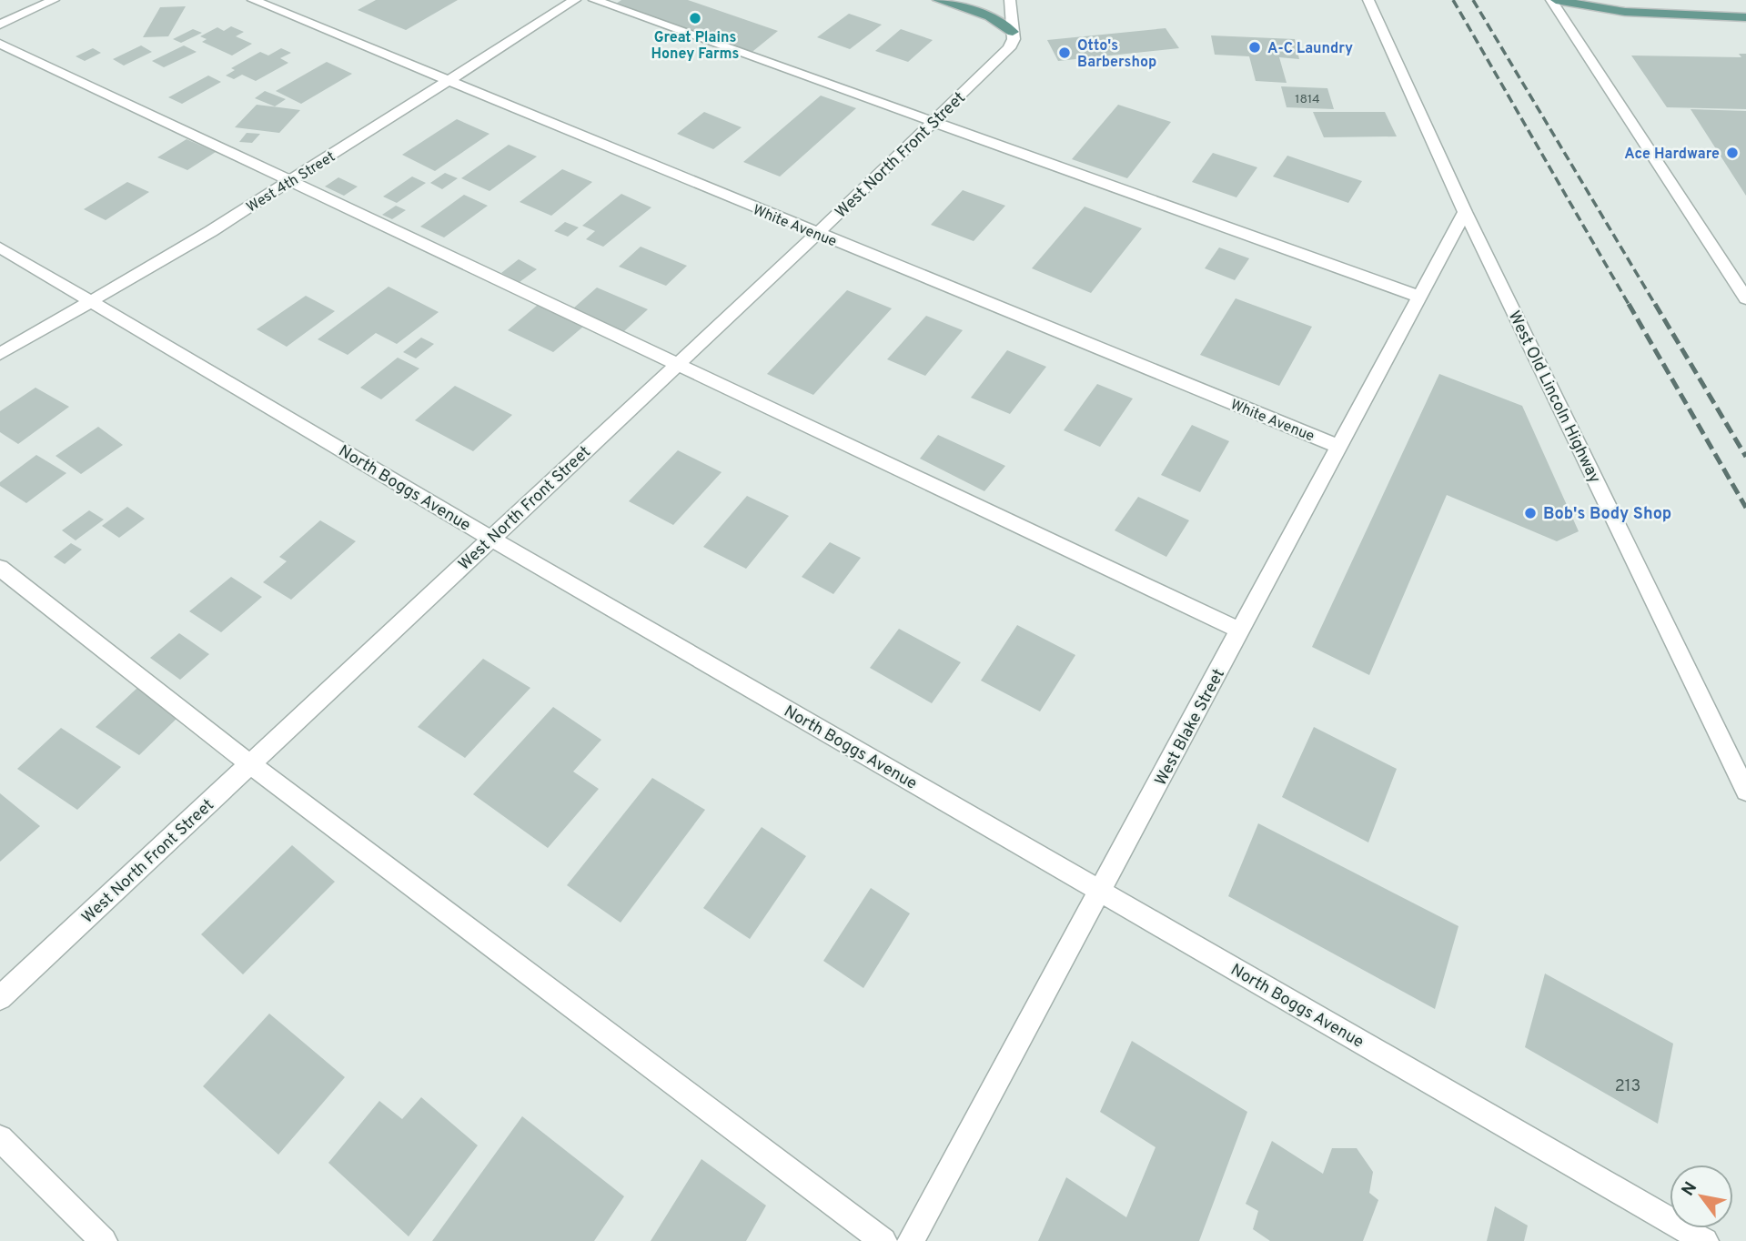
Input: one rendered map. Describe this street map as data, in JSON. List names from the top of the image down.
{
  "streets": {
    "street": [
      "West North Front Street",
      "West 4th Street",
      "White Avenue",
      "West Old Lincoln Highway",
      "North Boggs Avenue",
      "West Blake Street"
    ]
  },
  "crossings": [
    ["West North Front Street", "White Avenue"],
    ["West North Front Street", "North Boggs Avenue"],
    ["West 4th Street", "White Avenue"],
    ["West 4th Street", "North Boggs Avenue"],
    ["White Avenue", "West Blake Street"],
    ["West Old Lincoln Highway", "West Blake Street"],
    ["North Boggs Avenue", "West Blake Street"]
  ],
  "places": [
    "Great Plains Honey Farms",
    "A-C Laundry",
    "Otto's Barbershop",
    "Ace Hardware",
    "Bob's Body Shop"
  ],
  "house_numbers": ["1814", "213"],
  "north": "top left"
}
